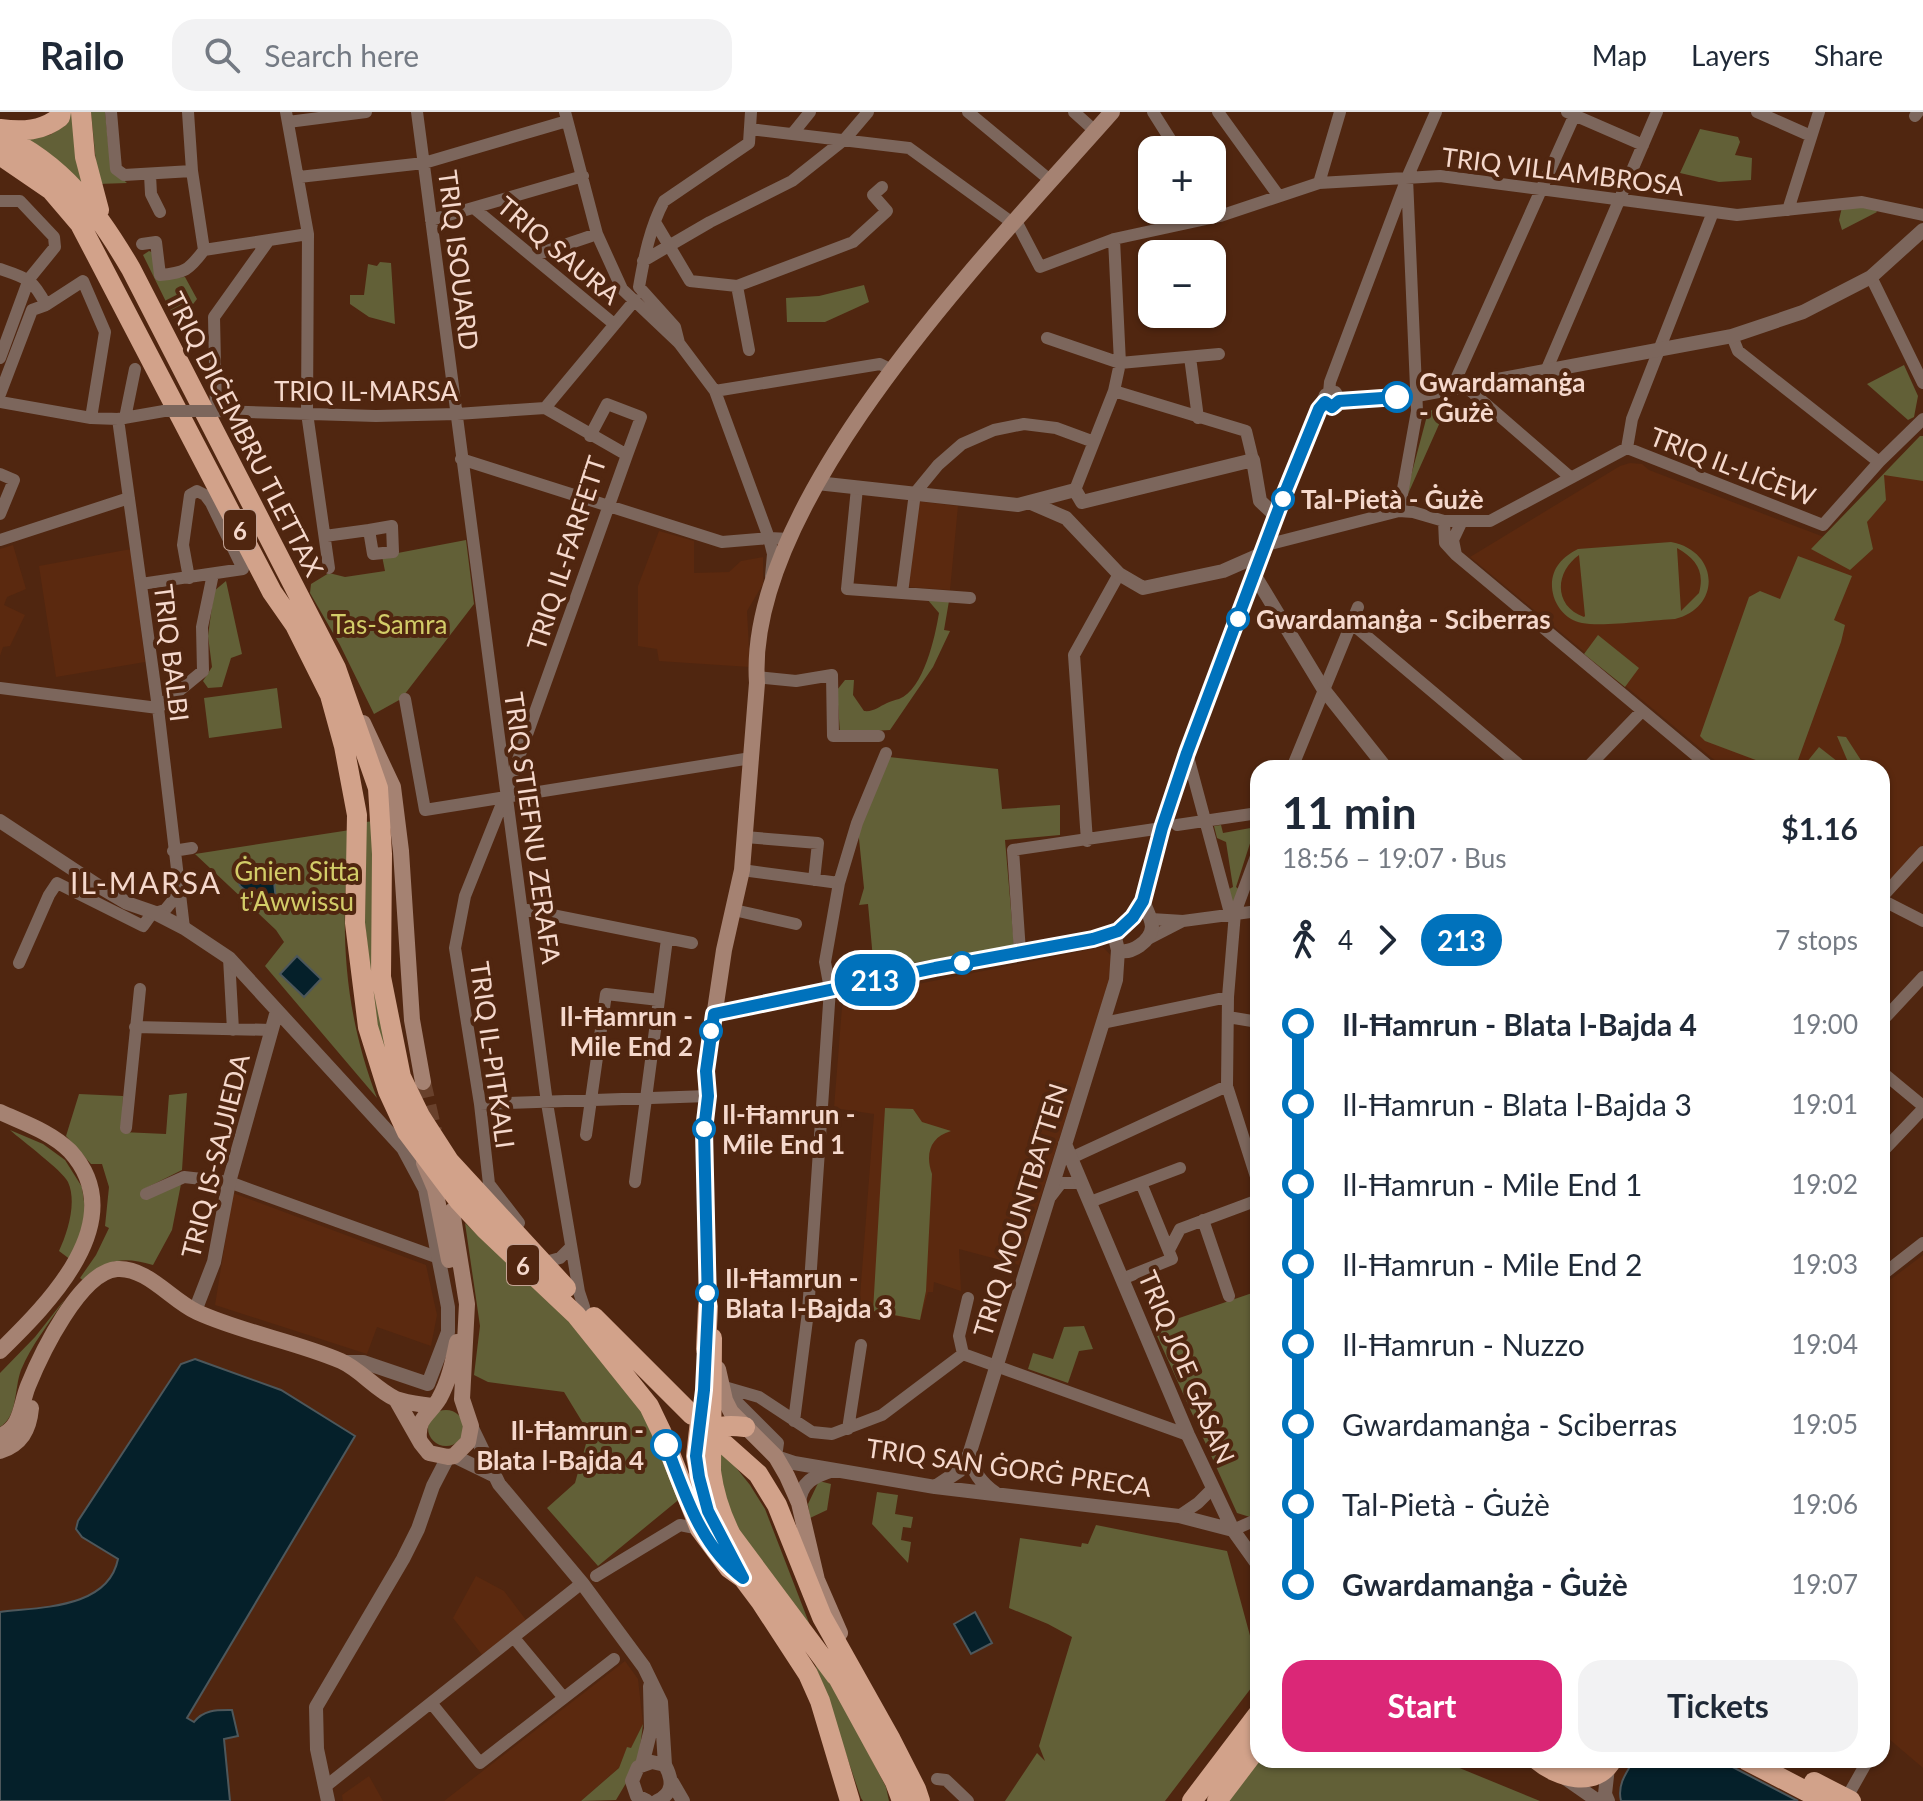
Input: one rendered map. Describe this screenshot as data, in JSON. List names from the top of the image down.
{
  "streets": {
    "highway": ["TRIQ DIĊEMBRU TLETTAX", "6"],
    "street": [
      "TRIQ VILLAMBROSA",
      "TRIQ SAURA",
      "TRIQ ISOUARD",
      "TRIQ IL-MARSA",
      "TRIQ IL-LIĊEW",
      "TRIQ IL-FARFETT",
      "TRIQ BALBI",
      "TRIQ STIEFNU ZERAFA",
      "TRIQ IL-PITKALI",
      "TRIQ IS-SAJJIEDA",
      "TRIQ MOUNTBATTEN",
      "TRIQ JOE GASAN",
      "TRIQ SAN ĠORĠ PRECA"
    ]
  },
  "crossings": [
    ["TRIQ ISOUARD", "TRIQ IL-MARSA"],
    ["TRIQ ISOUARD", "TRIQ STIEFNU ZERAFA"],
    ["TRIQ IL-MARSA", "TRIQ IL-FARFETT"],
    ["TRIQ IL-MARSA", "TRIQ BALBI"],
    ["TRIQ IL-MARSA", "TRIQ STIEFNU ZERAFA"],
    ["TRIQ DIĊEMBRU TLETTAX", "6"],
    ["TRIQ DIĊEMBRU TLETTAX", "TRIQ IL-PITKALI"],
    ["6", "TRIQ STIEFNU ZERAFA"],
    ["6", "TRIQ IL-PITKALI"],
    ["6", "TRIQ SAN ĠORĠ PRECA"],
    ["TRIQ IL-FARFETT", "TRIQ STIEFNU ZERAFA"],
    ["TRIQ IL-FARFETT", "TRIQ IL-PITKALI"],
    ["TRIQ STIEFNU ZERAFA", "TRIQ IL-PITKALI"],
    ["TRIQ MOUNTBATTEN", "TRIQ JOE GASAN"],
    ["TRIQ MOUNTBATTEN", "TRIQ SAN ĠORĠ PRECA"],
    ["TRIQ JOE GASAN", "TRIQ SAN ĠORĠ PRECA"]
  ],
  "districts": ["IL-MARSA"],
  "parks": ["Tas-Samra", "Ġnien Sitta t'Awwissu"],
  "places": [
    "Gwardamanġa - Ġużè",
    "Tal-Pietà - Ġużè",
    "Gwardamanġa - Sciberras",
    "Il-Ħamrun - Mile End 2",
    "Il-Ħamrun - Mile End 1",
    "Il-Ħamrun - Blata l-Bajda 3",
    "Il-Ħamrun - Blata l-Bajda 4"
  ],
  "lines": ["bus line 213"],
  "page": {
    "header": "Railo",
    "search": "Search here",
    "nav": ["Map", "Layers", "Share"],
    "on_map": "213",
    "map_buttons": ["+", "−"],
    "heading": ["11 min", "18:56 – 19:07 · Bus", "$1.16"],
    "legs": ["4", "213", "7 stops"],
    "list": [
      {
        "name": "Il-Ħamrun - Blata l-Bajda 4",
        "value": "19:00"
      },
      {
        "name": "Il-Ħamrun - Blata l-Bajda 3",
        "value": "19:01"
      },
      {
        "name": "Il-Ħamrun - Mile End 1",
        "value": "19:02"
      },
      {
        "name": "Il-Ħamrun - Mile End 2",
        "value": "19:03"
      },
      {
        "name": "Il-Ħamrun - Nuzzo",
        "value": "19:04"
      },
      {
        "name": "Gwardamanġa - Sciberras",
        "value": "19:05"
      },
      {
        "name": "Tal-Pietà - Ġużè",
        "value": "19:06"
      },
      {
        "name": "Gwardamanġa - Ġużè",
        "value": "19:07"
      }
    ],
    "buttons": ["Start", "Tickets"]
  }
}
